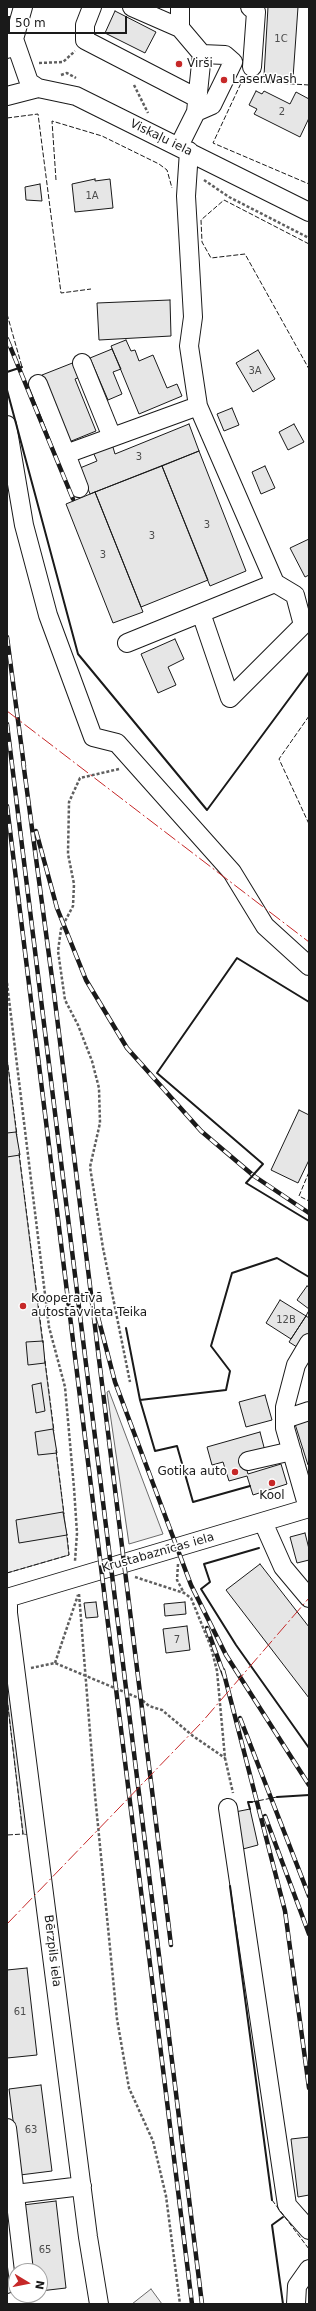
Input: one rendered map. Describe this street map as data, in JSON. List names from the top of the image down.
{
  "streets": {
    "street": ["Viskaļu iela", "Krustabaznīcas iela", "Bērzpils iela"]
  },
  "crossings": [
    ["Krustabaznīcas iela", "Bērzpils iela"]
  ],
  "places": [
    "Virši",
    "LaserWash",
    "Kooperatīvā autostāvvieta Teika",
    "Gotika auto",
    "Kool"
  ],
  "house_numbers": [
    "1C",
    "2",
    "1A",
    "3A",
    "3",
    "3",
    "3",
    "3",
    "12B",
    "7",
    "61",
    "63",
    "65"
  ],
  "scale_bar": "50 m",
  "north": "right"
}
